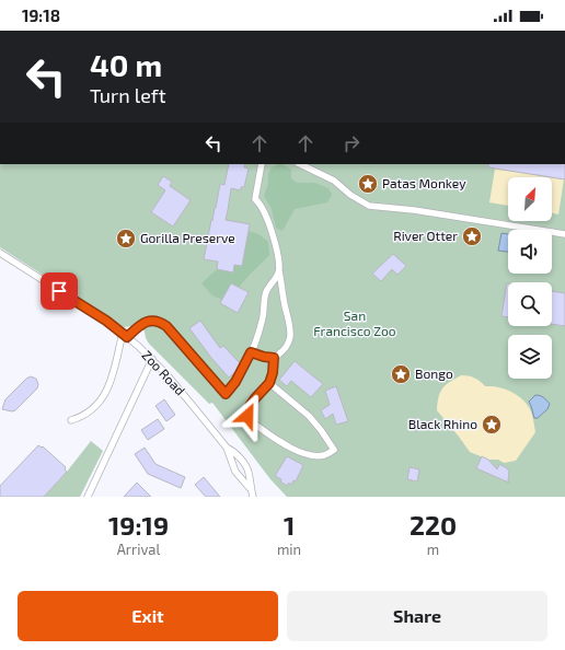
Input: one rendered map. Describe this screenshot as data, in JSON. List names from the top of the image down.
{
  "streets": {
    "lane": ["Zoo Road"]
  },
  "parks": ["San Francisco Zoo"],
  "places": {
    "place": [
      "Patas Monkey",
      "River Otter",
      "Gorilla Preserve",
      "Bongo",
      "Black Rhino"
    ]
  },
  "north": "top right",
  "page": {
    "status": "19:18",
    "turn": ["40 m", "Turn left"],
    "eta": [
      "19:19",
      "Arrival",
      "1",
      "min",
      "220",
      "m"
    ],
    "buttons": ["Exit", "Share"]
  }
}
